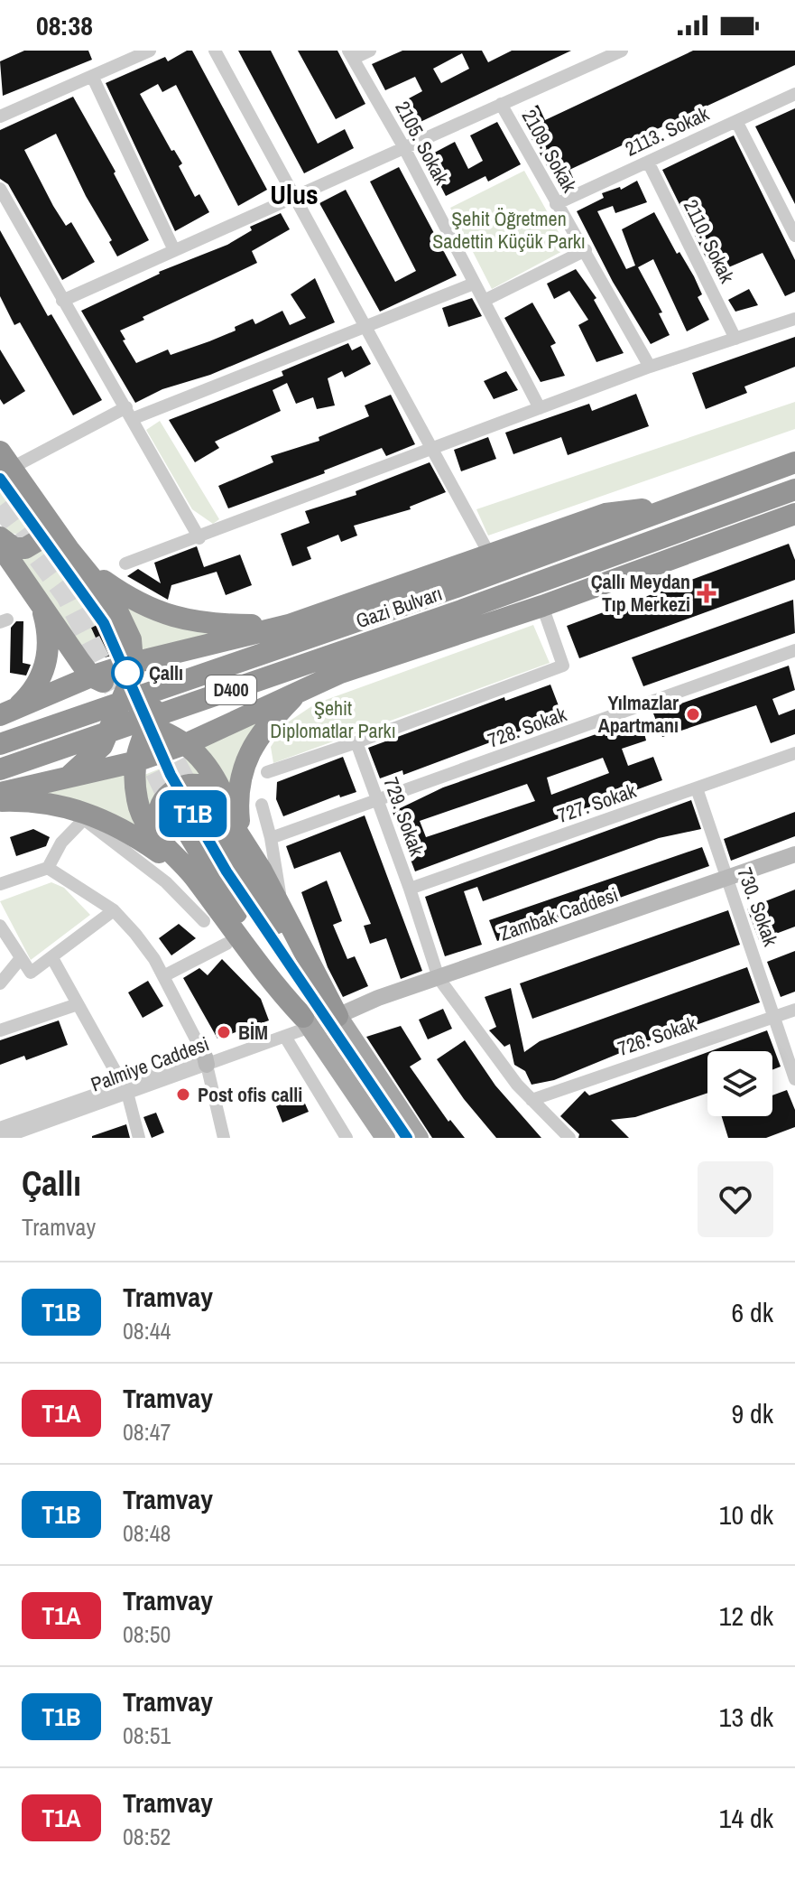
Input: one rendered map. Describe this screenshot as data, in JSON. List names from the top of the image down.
{
  "streets": {
    "highway": ["Gazi Bulvarı", "D400"],
    "street": [
      "2113. Sokak",
      "2105. Sokak",
      "2109. Sokak",
      "2110. Sokak",
      "728. Sokak",
      "727. Sokak",
      "729. Sokak",
      "730. Sokak",
      "Zambak Caddesi",
      "726. Sokak",
      "Palmiye Caddesi"
    ]
  },
  "crossings": [
    ["2113. Sokak", "2109. Sokak"],
    ["2113. Sokak", "2110. Sokak"],
    ["728. Sokak", "729. Sokak"],
    ["727. Sokak", "729. Sokak"],
    ["727. Sokak", "730. Sokak"],
    ["729. Sokak", "Zambak Caddesi"],
    ["729. Sokak", "726. Sokak"],
    ["730. Sokak", "Zambak Caddesi"],
    ["730. Sokak", "726. Sokak"]
  ],
  "districts": ["Ulus"],
  "parks": ["Şehit Öğretmen Sadettin Küçük Parkı", "Şehit Diplomatlar Parkı"],
  "places": {
    "health": ["Çallı Meydan Tıp Merkezi"],
    "other": [
      "Çallı",
      "Yılmazlar Apartmanı",
      "BİM",
      "Post ofis calli"
    ]
  },
  "lines": ["tram line T1B"],
  "page": {
    "status": "08:38",
    "on_map": "T1B",
    "heading": ["Çallı", "Tramvay"],
    "list": [
      {
        "mark": "T1B",
        "name": "Tramvay",
        "note": "08:44",
        "value": "6 dk"
      },
      {
        "mark": "T1A",
        "name": "Tramvay",
        "note": "08:47",
        "value": "9 dk"
      },
      {
        "mark": "T1B",
        "name": "Tramvay",
        "note": "08:48",
        "value": "10 dk"
      },
      {
        "mark": "T1A",
        "name": "Tramvay",
        "note": "08:50",
        "value": "12 dk"
      },
      {
        "mark": "T1B",
        "name": "Tramvay",
        "note": "08:51",
        "value": "13 dk"
      },
      {
        "mark": "T1A",
        "name": "Tramvay",
        "note": "08:52",
        "value": "14 dk"
      }
    ]
  }
}
